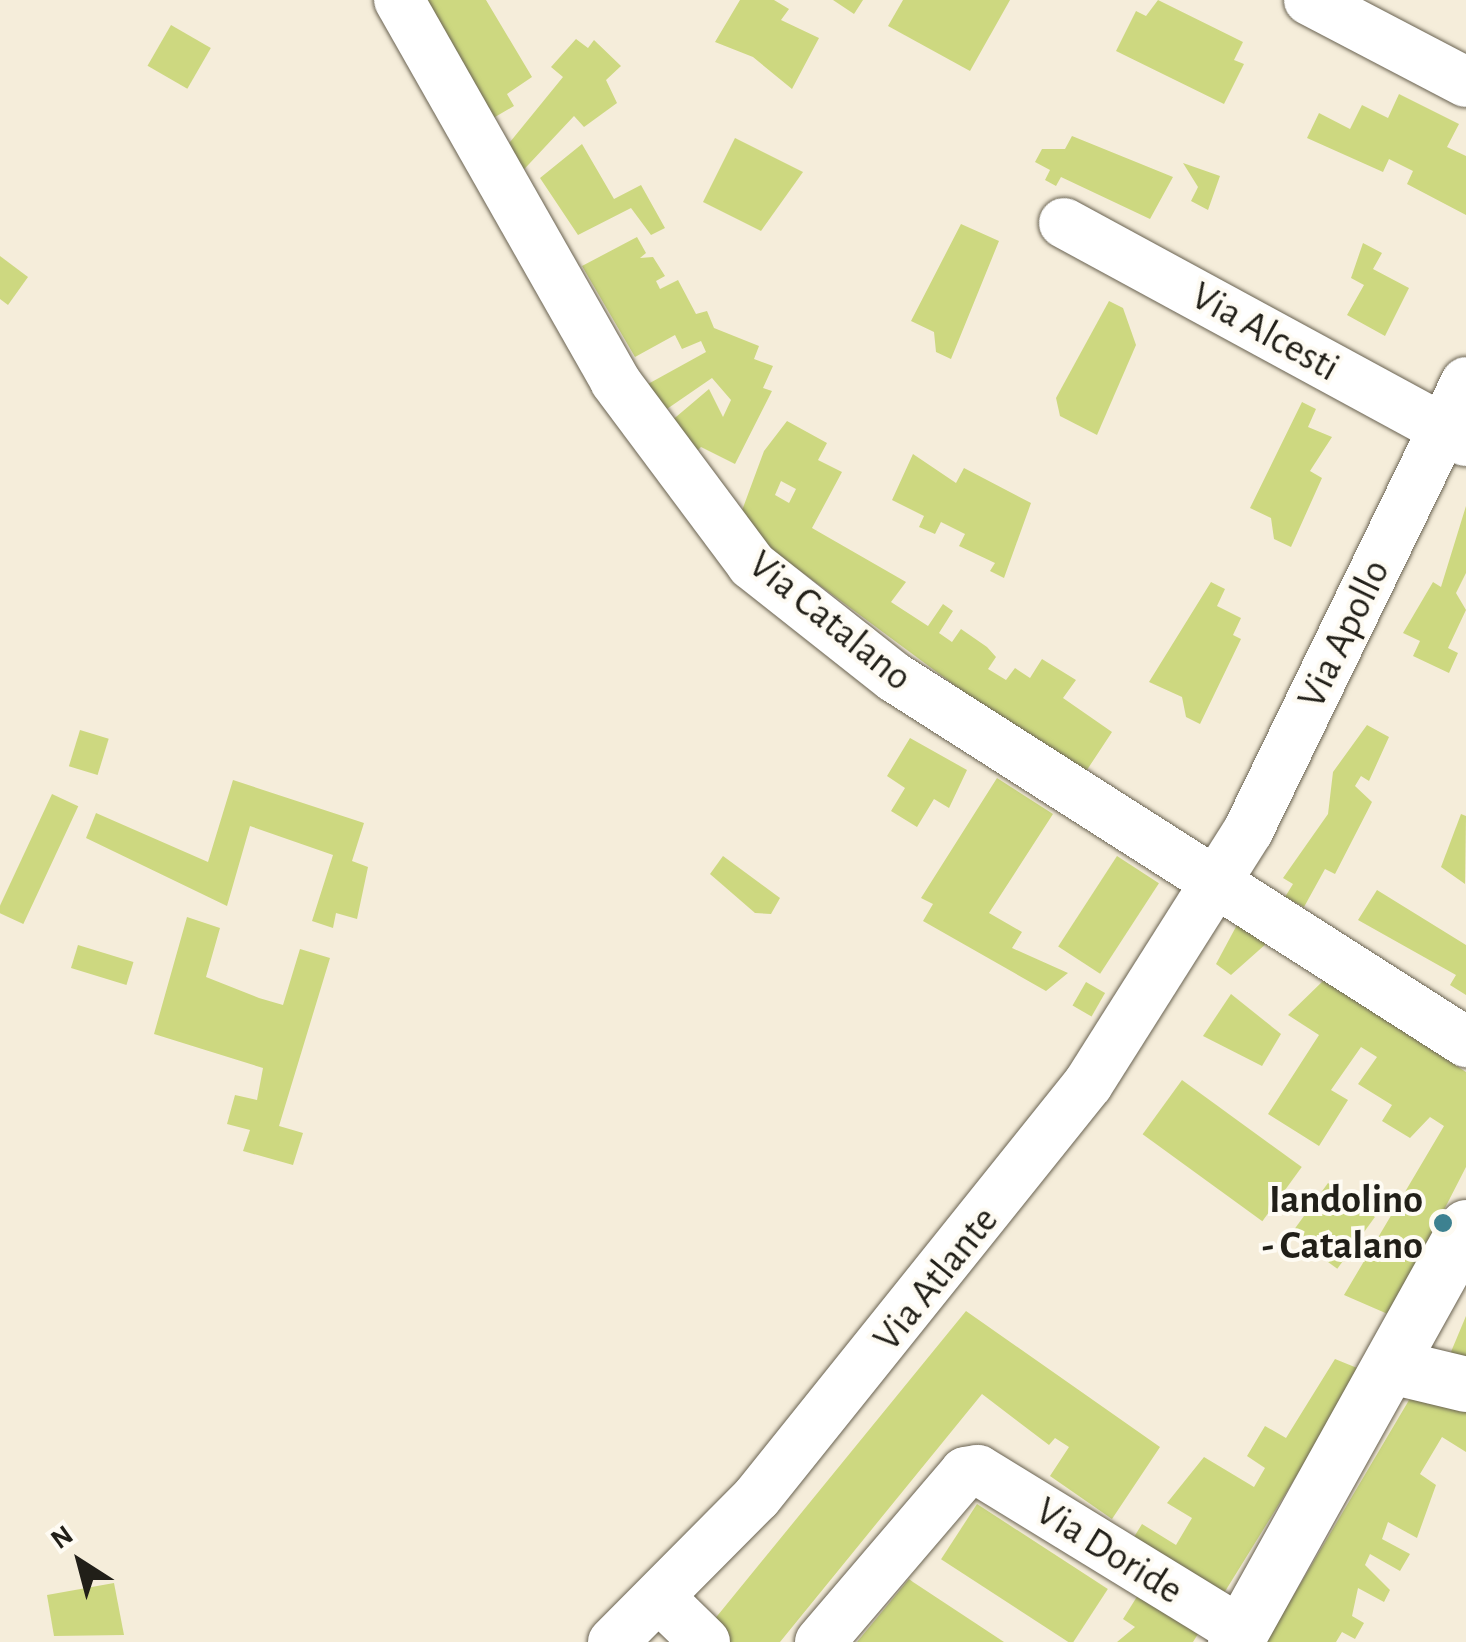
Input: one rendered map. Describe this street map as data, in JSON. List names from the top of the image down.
{
  "streets": {
    "street": [
      "Via Alcesti",
      "Via Catalano",
      "Via Apollo",
      "Via Atlante",
      "Via Doride"
    ]
  },
  "crossings": [
    ["Via Alcesti", "Via Apollo"],
    ["Via Catalano", "Via Apollo"],
    ["Via Catalano", "Via Atlante"],
    ["Via Apollo", "Via Atlante"]
  ],
  "places": ["Iandolino - Catalano"],
  "north": "top left"
}
